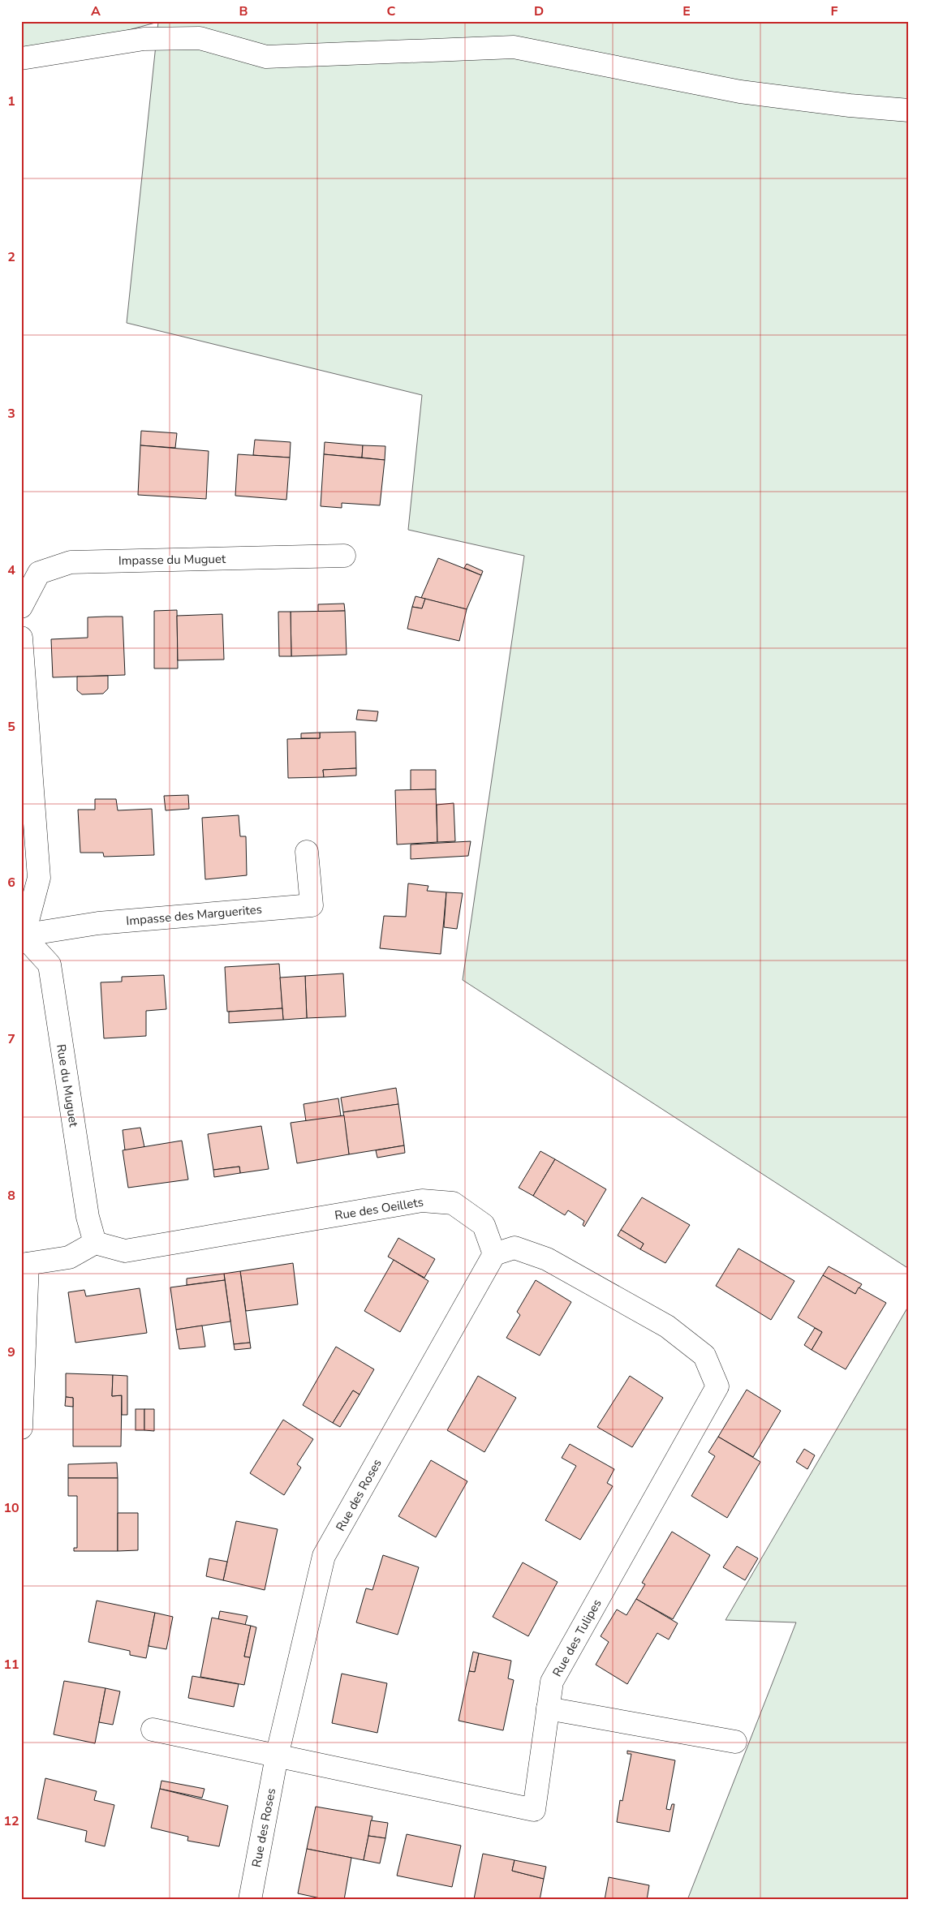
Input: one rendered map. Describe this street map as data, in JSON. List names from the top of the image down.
{
  "streets": {
    "street": [
      "Impasse du Muguet",
      "Impasse des Marguerites",
      "Rue du Muguet",
      "Rue des Oeillets",
      "Rue des Roses",
      "Rue des Tulipes"
    ]
  },
  "crossings": [
    ["Impasse des Marguerites", "Rue du Muguet"],
    ["Rue du Muguet", "Rue des Oeillets"],
    ["Rue des Oeillets", "Rue des Roses"],
    ["Rue des Oeillets", "Rue des Tulipes"],
    ["Rue des Roses", "Rue des Tulipes"]
  ],
  "grid": {
    "columns": [
      "A",
      "B",
      "C",
      "D",
      "E",
      "F"
    ],
    "rows": [
      "1",
      "2",
      "3",
      "4",
      "5",
      "6",
      "7",
      "8",
      "9",
      "10",
      "11",
      "12"
    ]
  }
}
